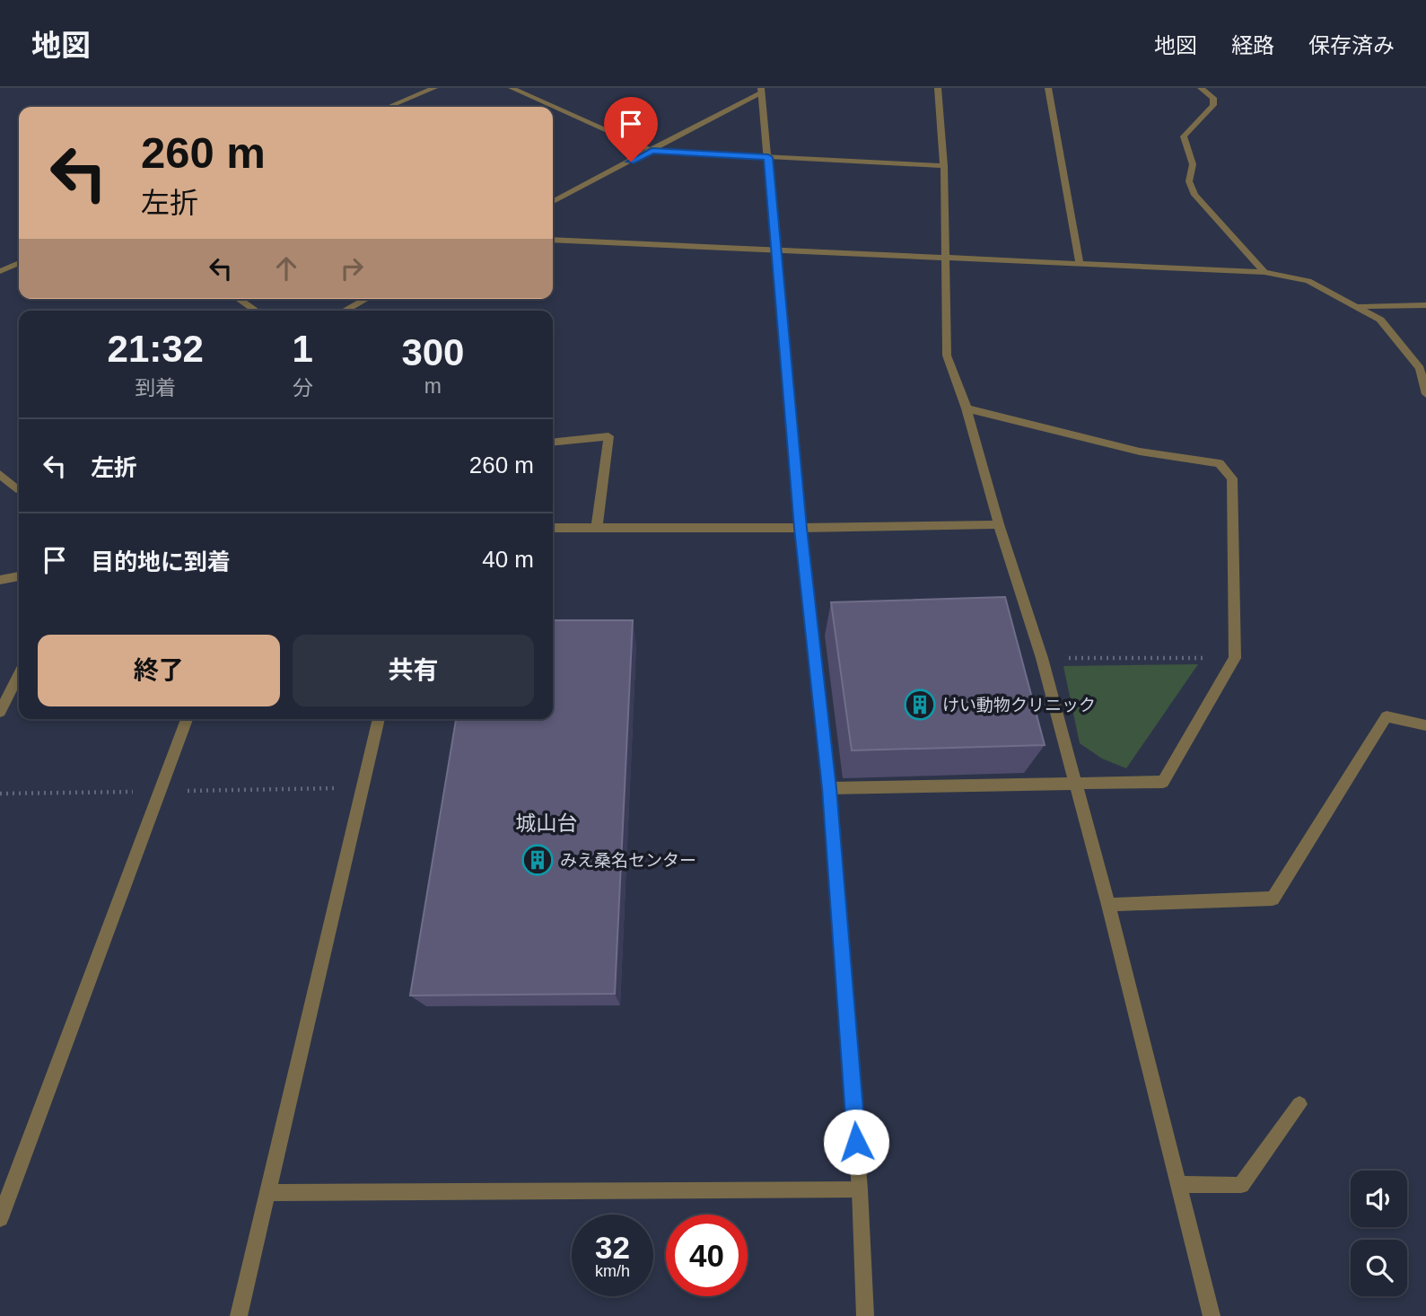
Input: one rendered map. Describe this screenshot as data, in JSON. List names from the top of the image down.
{
  "districts": ["城山台"],
  "places": {
    "building": ["けい動物クリニック", "みえ桑名センター"]
  },
  "page": {
    "header": "地図",
    "nav": ["地図", "経路", "保存済み"],
    "turn": ["260 m", "左折"],
    "eta": [
      "21:32",
      "到着",
      "1",
      "分",
      "300",
      "m"
    ],
    "list": [
      {
        "name": "左折",
        "value": "260 m"
      },
      {
        "name": "目的地に到着",
        "value": "40 m"
      }
    ],
    "buttons": ["終了", "共有"],
    "speed": "32 km/h",
    "limit": "40"
  }
}
